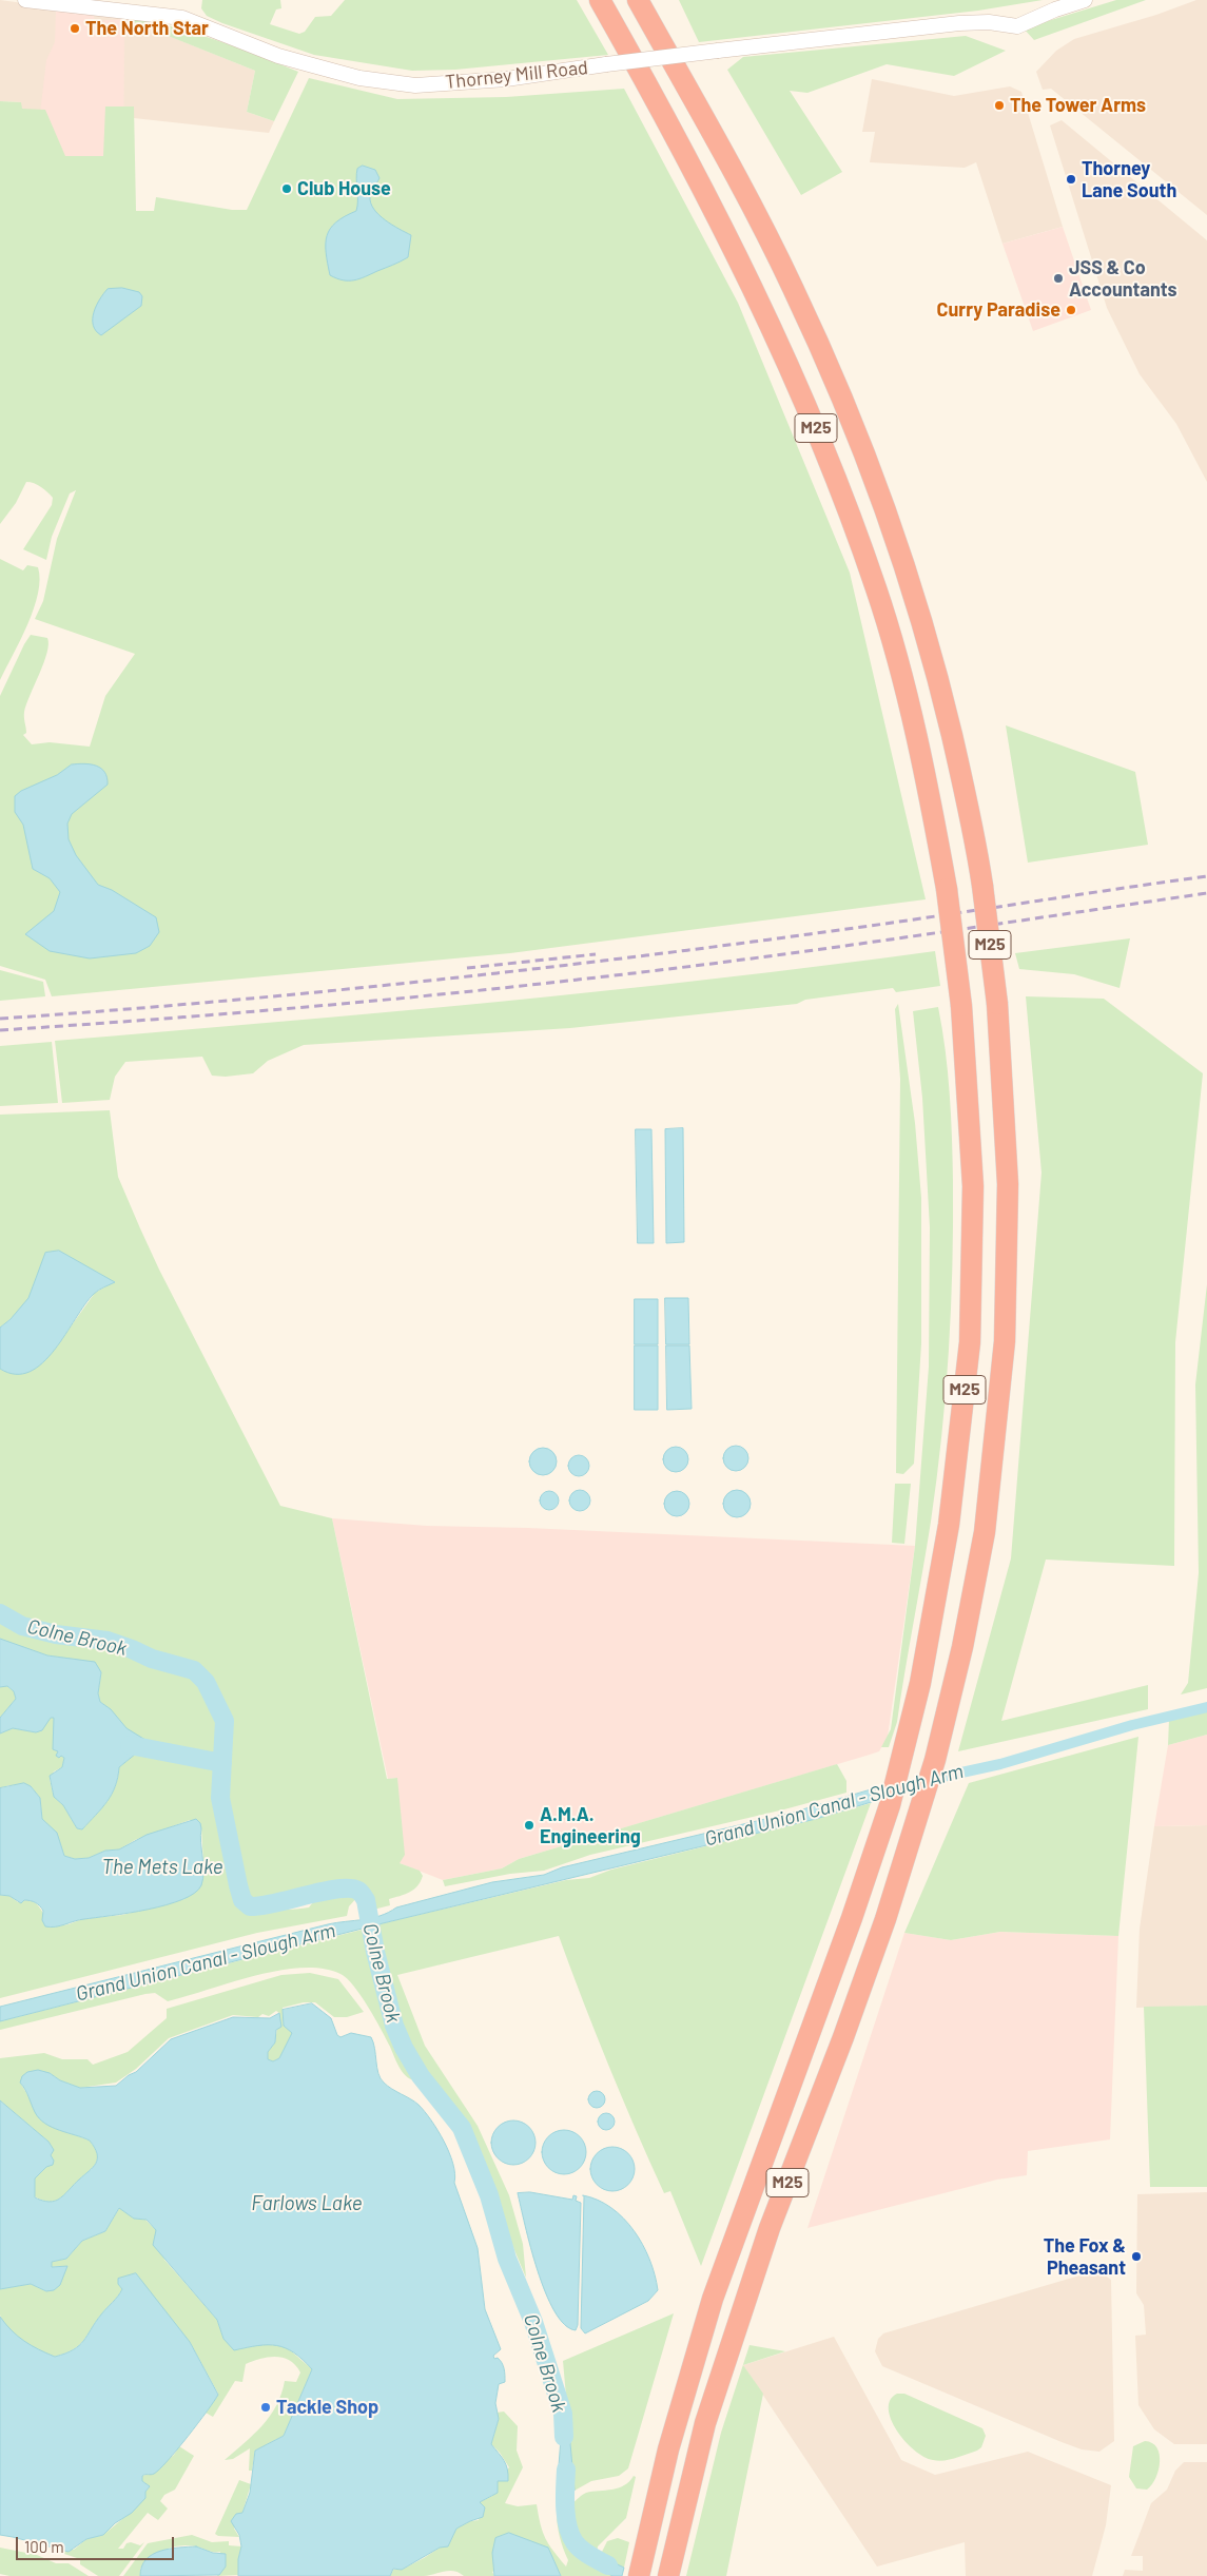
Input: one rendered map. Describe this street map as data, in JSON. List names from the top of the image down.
{
  "streets": {
    "highway": ["M25"],
    "street": ["Thorney Mill Road"]
  },
  "water": [
    "Colne Brook",
    "Grand Union Canal - Slough Arm",
    "The Mets Lake",
    "Farlows Lake"
  ],
  "places": [
    "The North Star",
    "The Tower Arms",
    "Thorney Lane South",
    "Club House",
    "JSS & Co Accountants",
    "Curry Paradise",
    "A.M.A. Engineering",
    "The Fox & Pheasant",
    "Tackle Shop"
  ],
  "scale_bar": "100 m"
}
